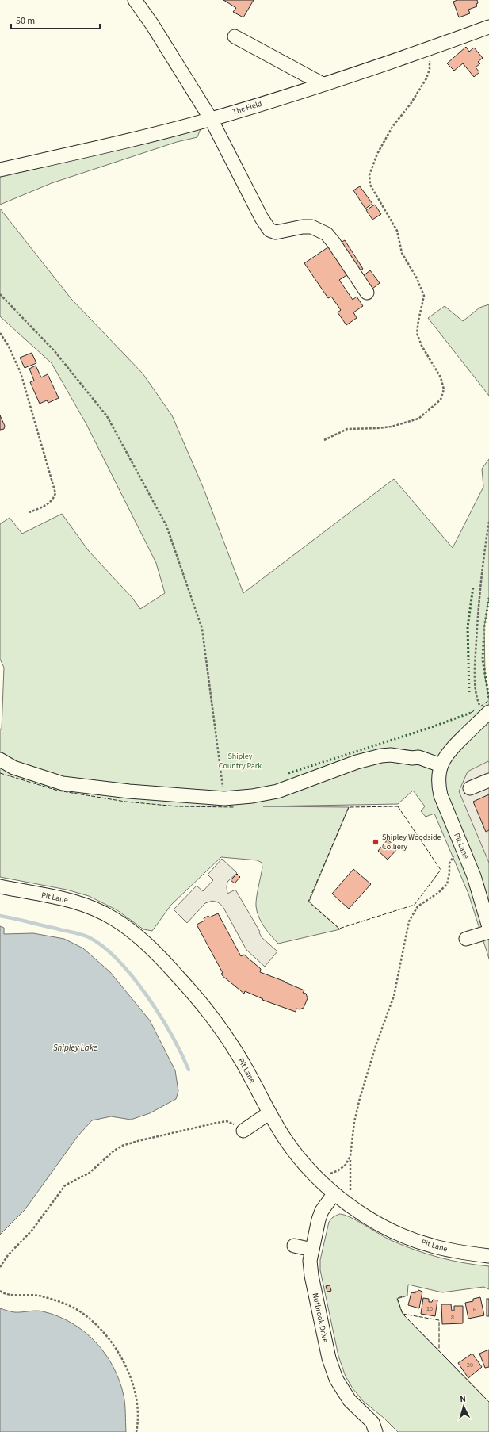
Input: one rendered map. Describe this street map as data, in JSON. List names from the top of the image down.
{
  "streets": {
    "street": ["The Field", "Pit Lane", "Nutbrook Drive"]
  },
  "crossings": [
    ["Pit Lane", "Nutbrook Drive"]
  ],
  "water": ["Shipley Lake"],
  "parks": ["Shipley Country Park"],
  "places": ["Shipley Woodside Colliery"],
  "house_numbers": [
    "10",
    "6",
    "8",
    "20"
  ],
  "scale_bar": "50 m",
  "north": "top"
}
